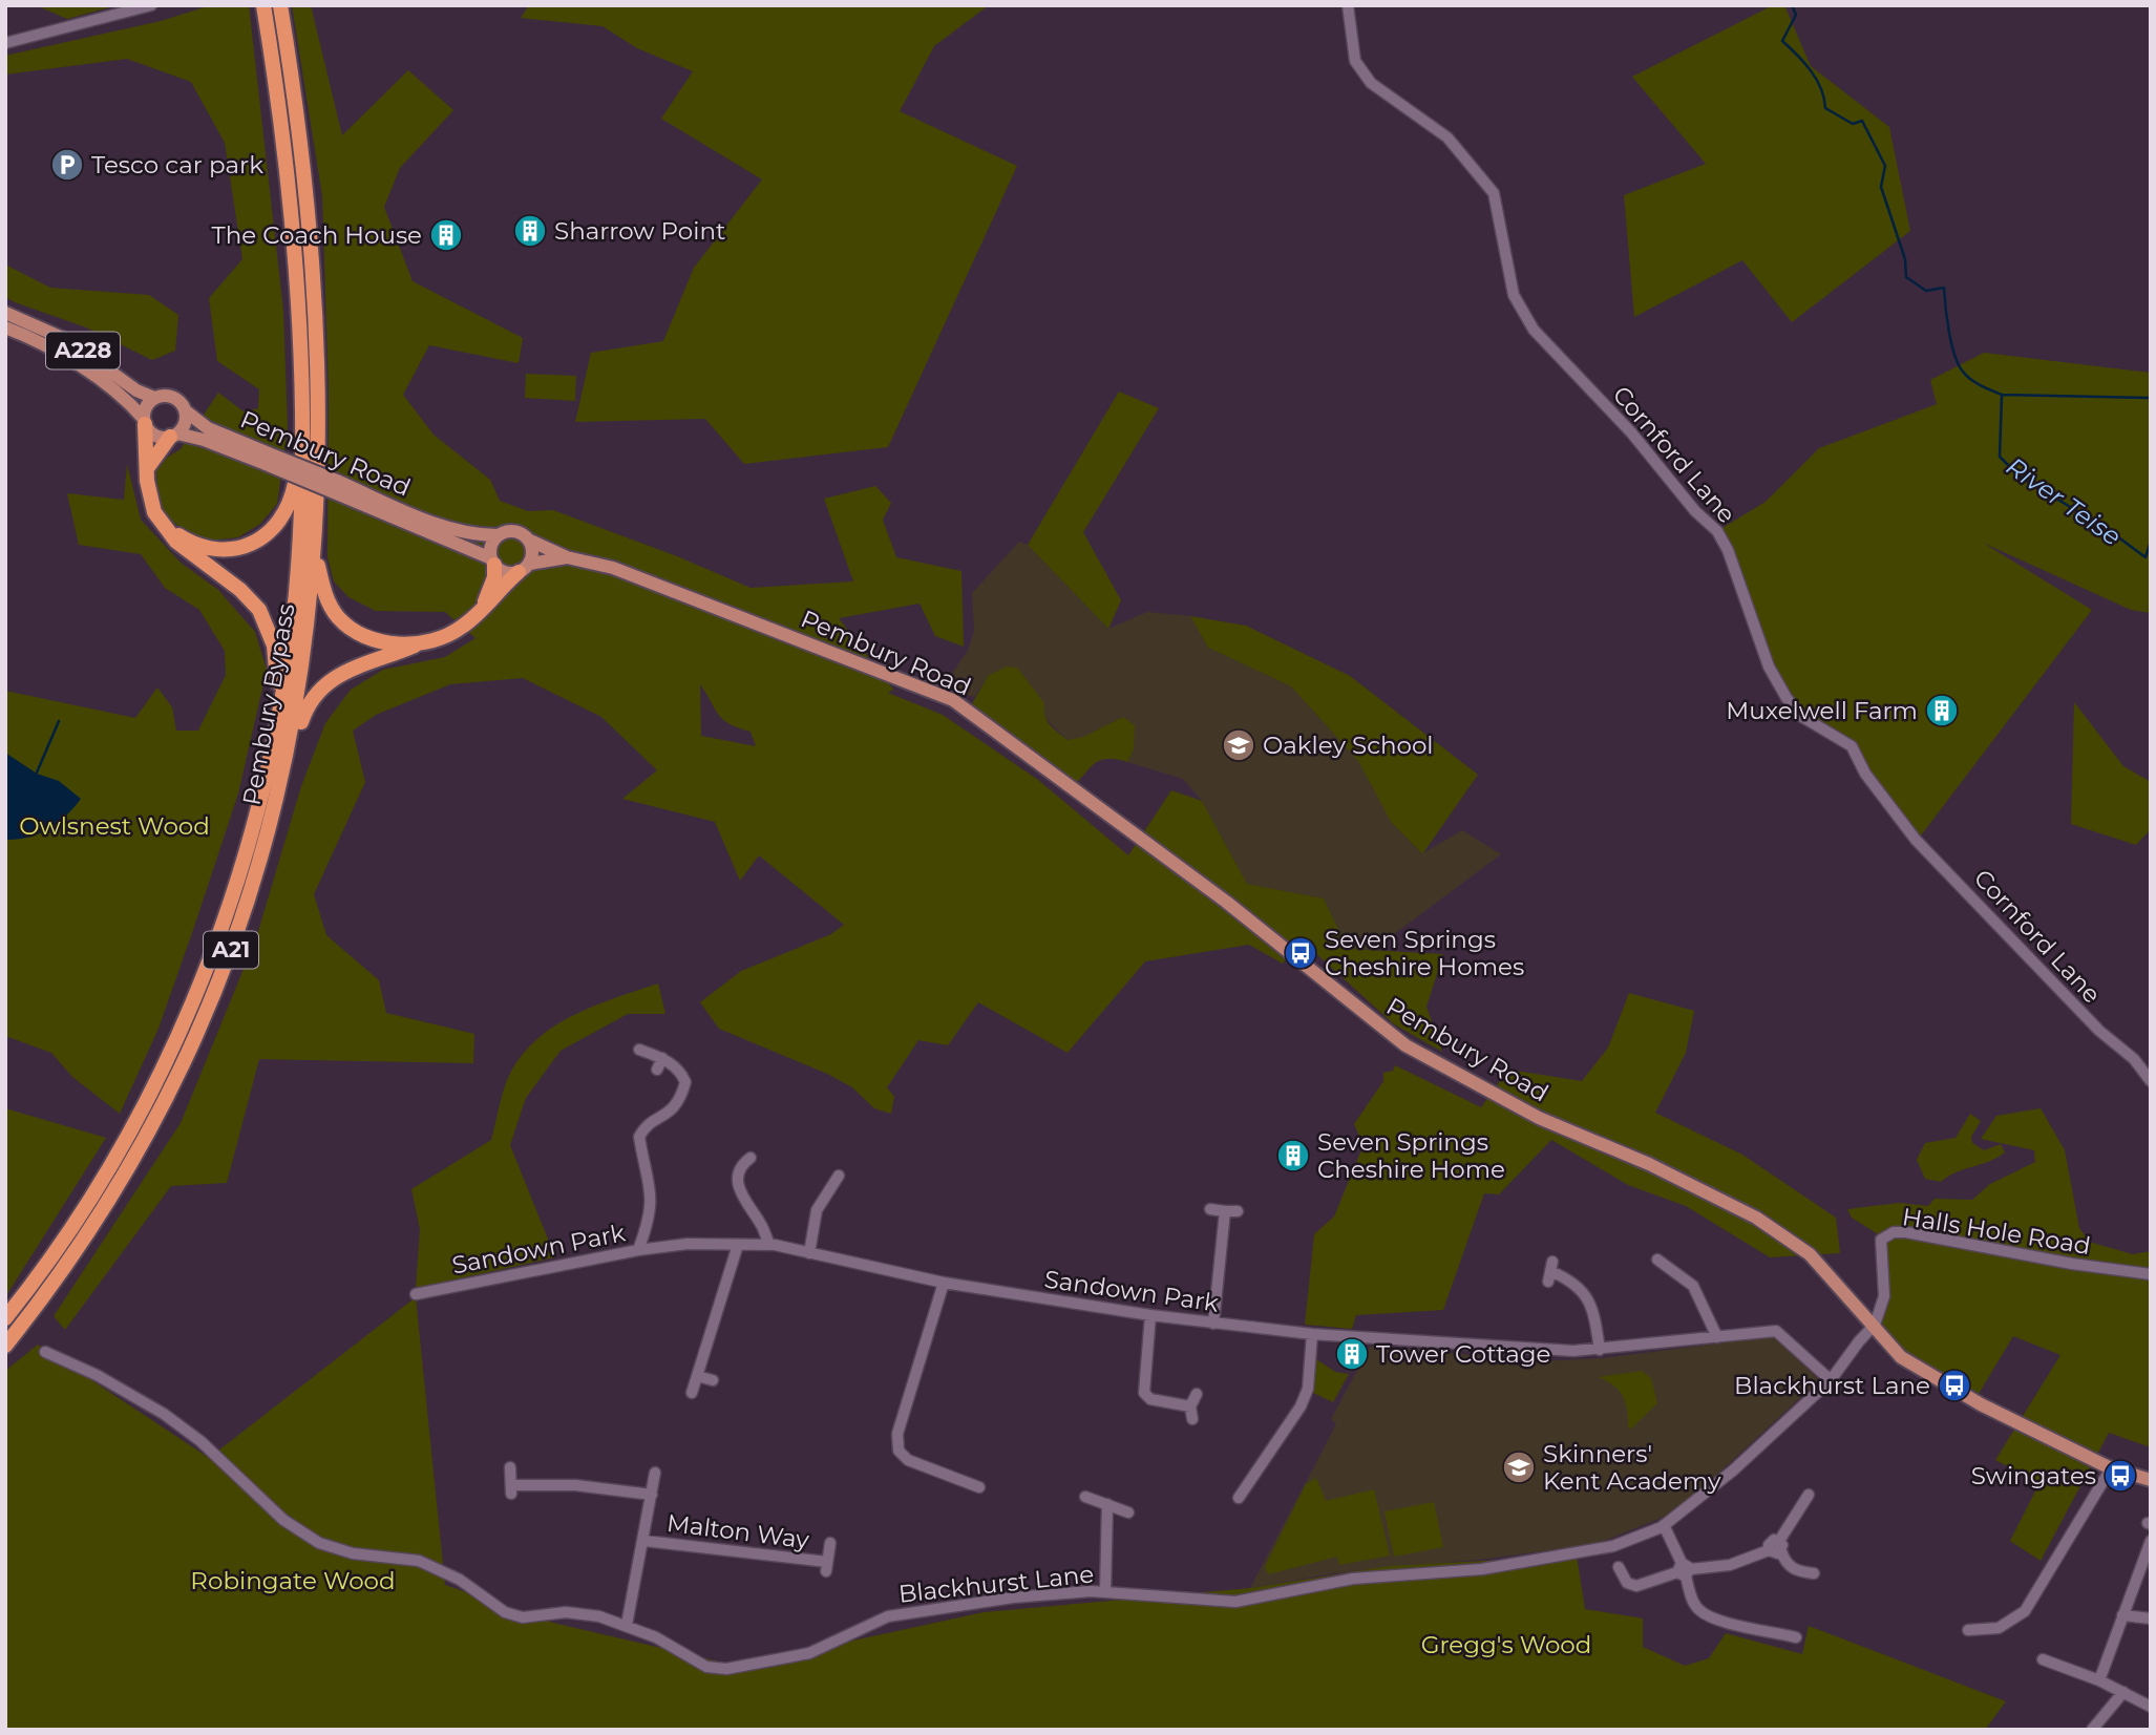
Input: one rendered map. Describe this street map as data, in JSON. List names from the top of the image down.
{
  "streets": {
    "highway": ["Pembury Bypass", "A21"],
    "main road": ["A228", "Pembury Road"],
    "street": [
      "Cornford Lane",
      "Halls Hole Road",
      "Sandown Park",
      "Malton Way",
      "Blackhurst Lane"
    ]
  },
  "crossings": [
    ["A228", "Pembury Road"],
    ["A228", "A21"],
    ["Pembury Road", "A21"],
    ["Pembury Road", "Halls Hole Road"],
    ["Pembury Road", "Blackhurst Lane"],
    ["Pembury Bypass", "A21"],
    ["Halls Hole Road", "Blackhurst Lane"],
    ["Sandown Park", "Blackhurst Lane"],
    ["Malton Way", "Blackhurst Lane"]
  ],
  "water": ["River Teise"],
  "parks": ["Owlsnest Wood", "Robingate Wood", "Gregg's Wood"],
  "places": {
    "parking": ["Tesco car park"],
    "building": [
      "Sharrow Point",
      "The Coach House",
      "Muxelwell Farm",
      "Seven Springs Cheshire Home",
      "Tower Cottage"
    ],
    "school or university": ["Oakley School", "Skinners' Kent Academy"],
    "bus stop": ["Seven Springs Cheshire Homes", "Blackhurst Lane", "Swingates"]
  }
}
